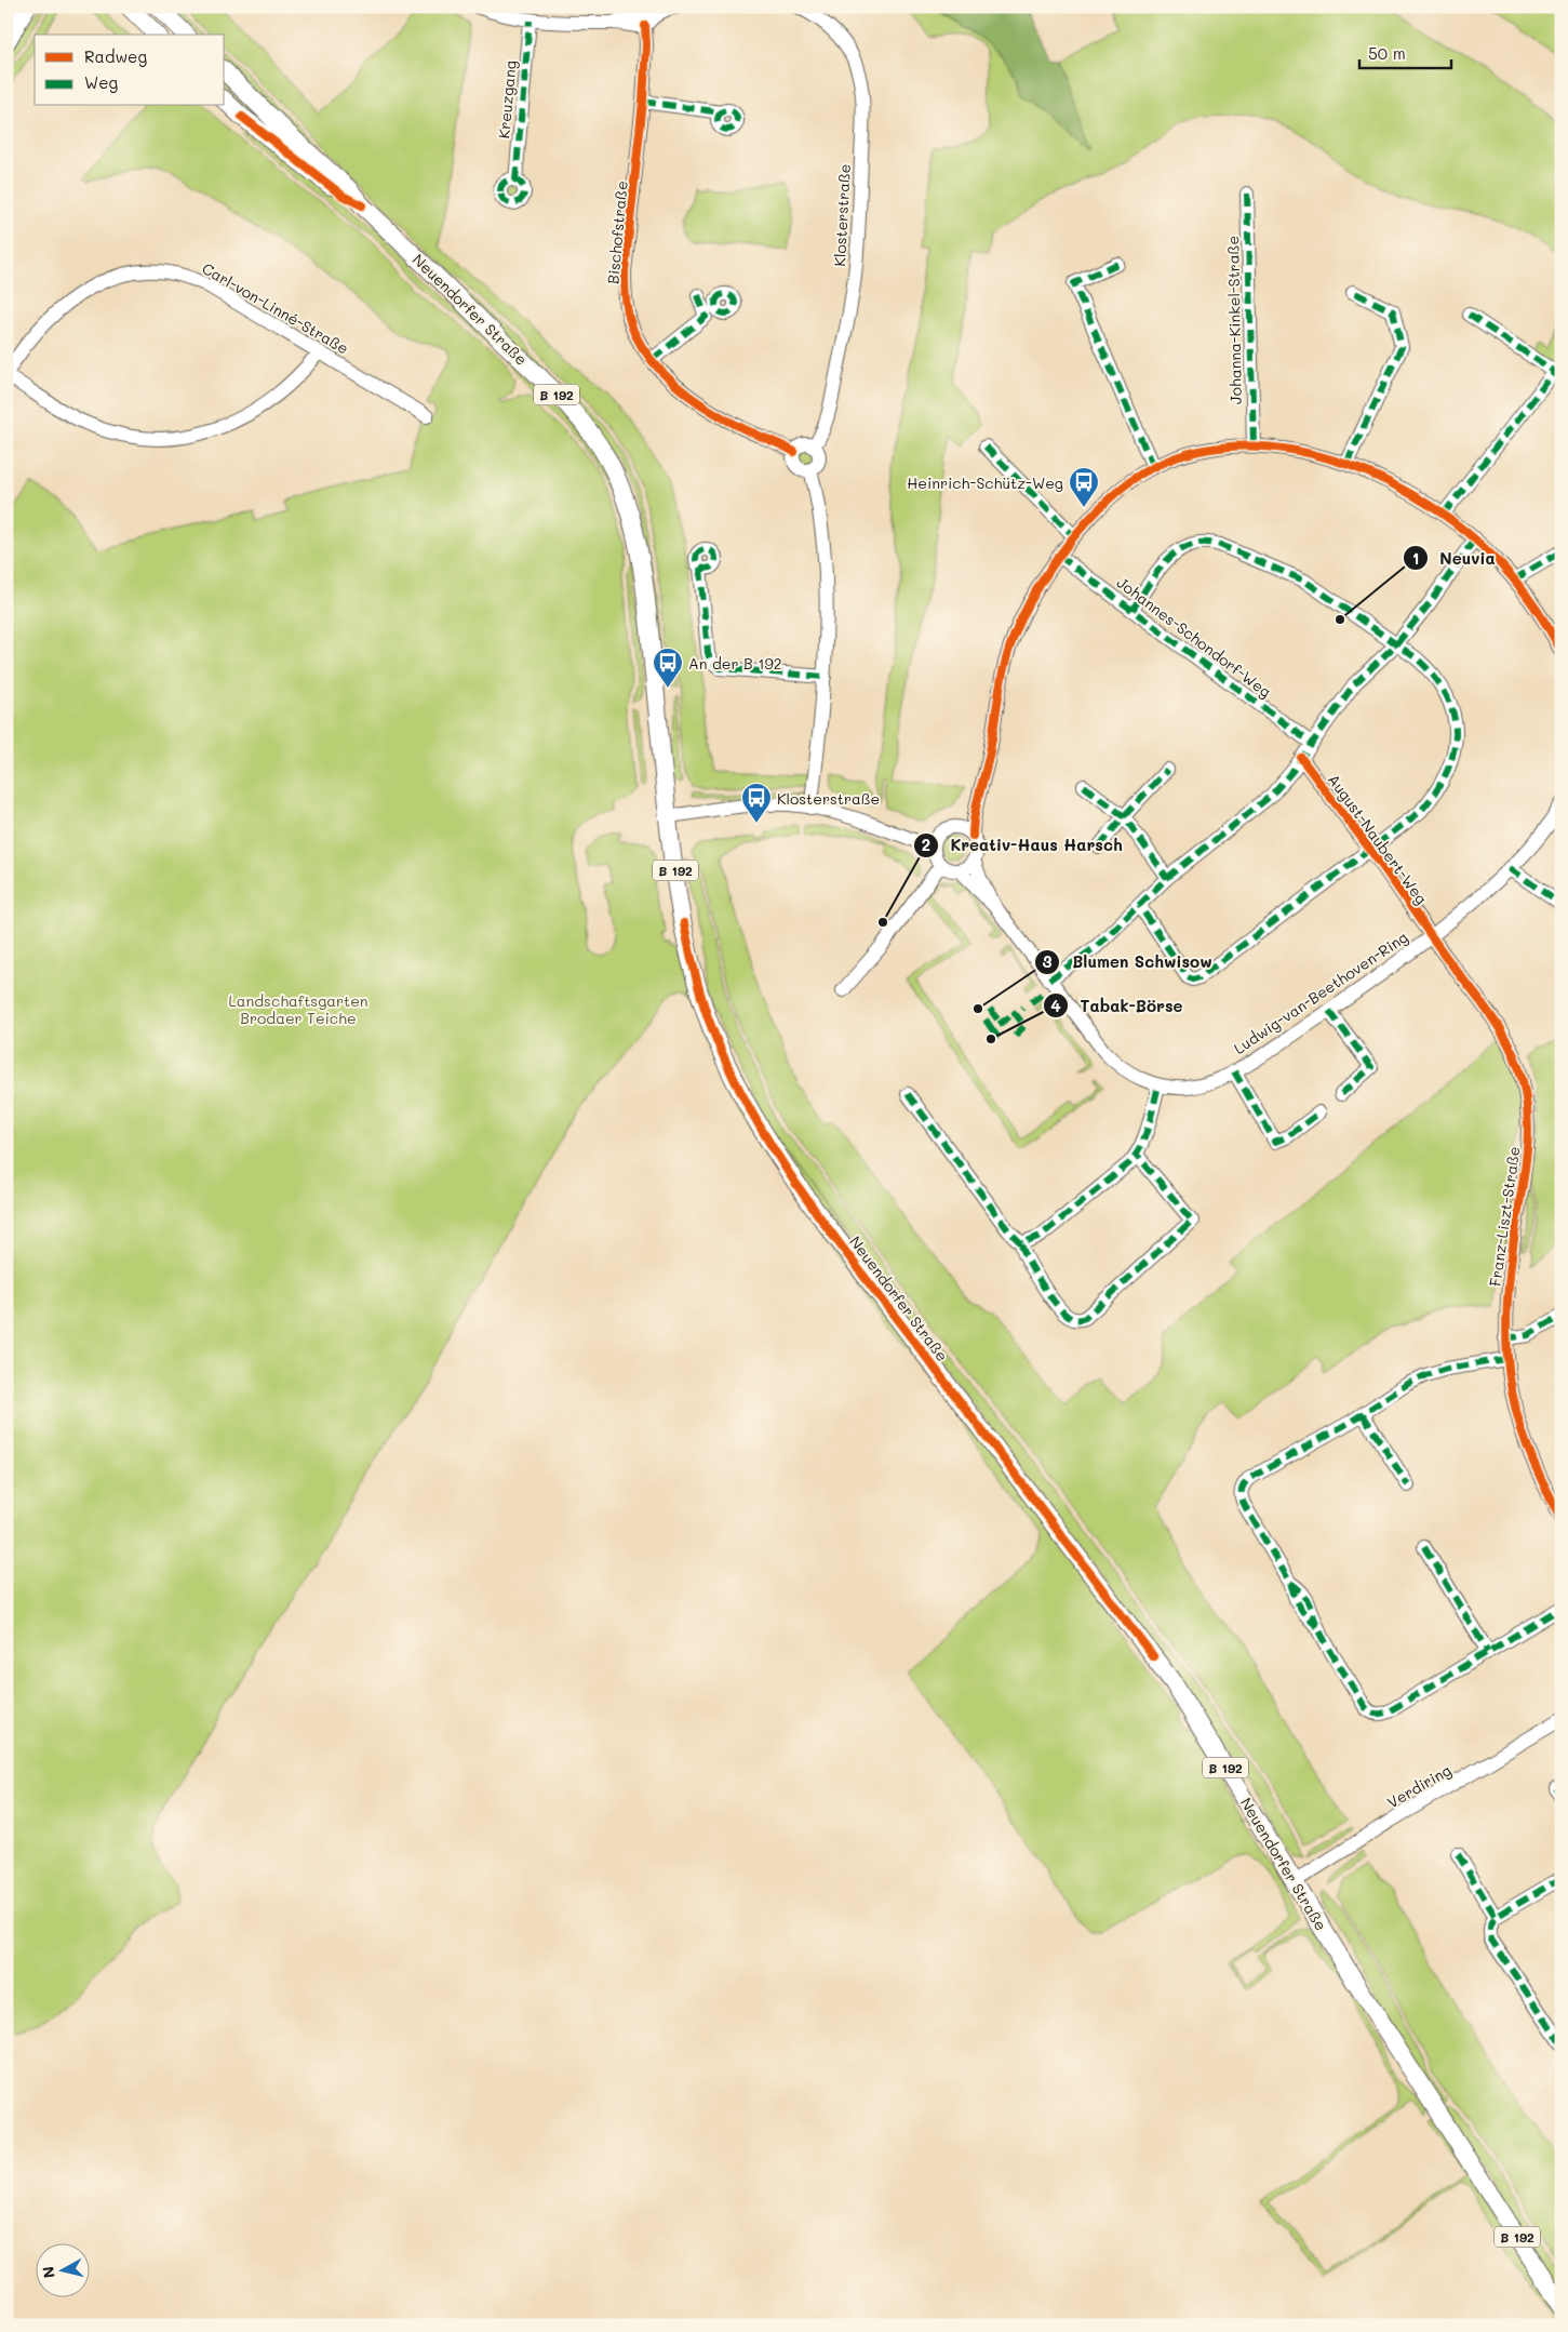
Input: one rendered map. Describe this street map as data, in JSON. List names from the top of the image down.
{
  "streets": {
    "main road": ["Neuendorfer Straße", "B 192"],
    "street": [
      "Kreuzgang",
      "Klosterstraße",
      "Bischofstraße",
      "Carl-von-Linné-Straße",
      "Johanna-Kinkel-Straße",
      "Johannes-Schondorf-Weg",
      "August-Naubert-Weg",
      "Ludwig-van-Beethoven-Ring",
      "Franz-Liszt-Straße",
      "Verdiring"
    ]
  },
  "crossings": [
    ["Klosterstraße", "Bischofstraße"],
    ["Neuendorfer Straße", "Verdiring"],
    ["Johanna-Kinkel-Straße", "Ludwig-van-Beethoven-Ring"],
    ["Johannes-Schondorf-Weg", "Ludwig-van-Beethoven-Ring"],
    ["August-Naubert-Weg", "Ludwig-van-Beethoven-Ring"],
    ["August-Naubert-Weg", "Franz-Liszt-Straße"],
    ["Ludwig-van-Beethoven-Ring", "Franz-Liszt-Straße"]
  ],
  "parks": ["Landschaftsgarten Brodaer Teiche"],
  "places": {
    "bus stop": ["Heinrich-Schütz-Weg", "An der B 192", "Klosterstraße"],
    "other": [
      "Neuvia",
      "Kreativ-Haus Harsch",
      "Blumen Schwisow",
      "Tabak-Börse"
    ]
  },
  "legend": ["Radweg", "Weg"],
  "scale_bar": "50 m",
  "north": "left"
}
